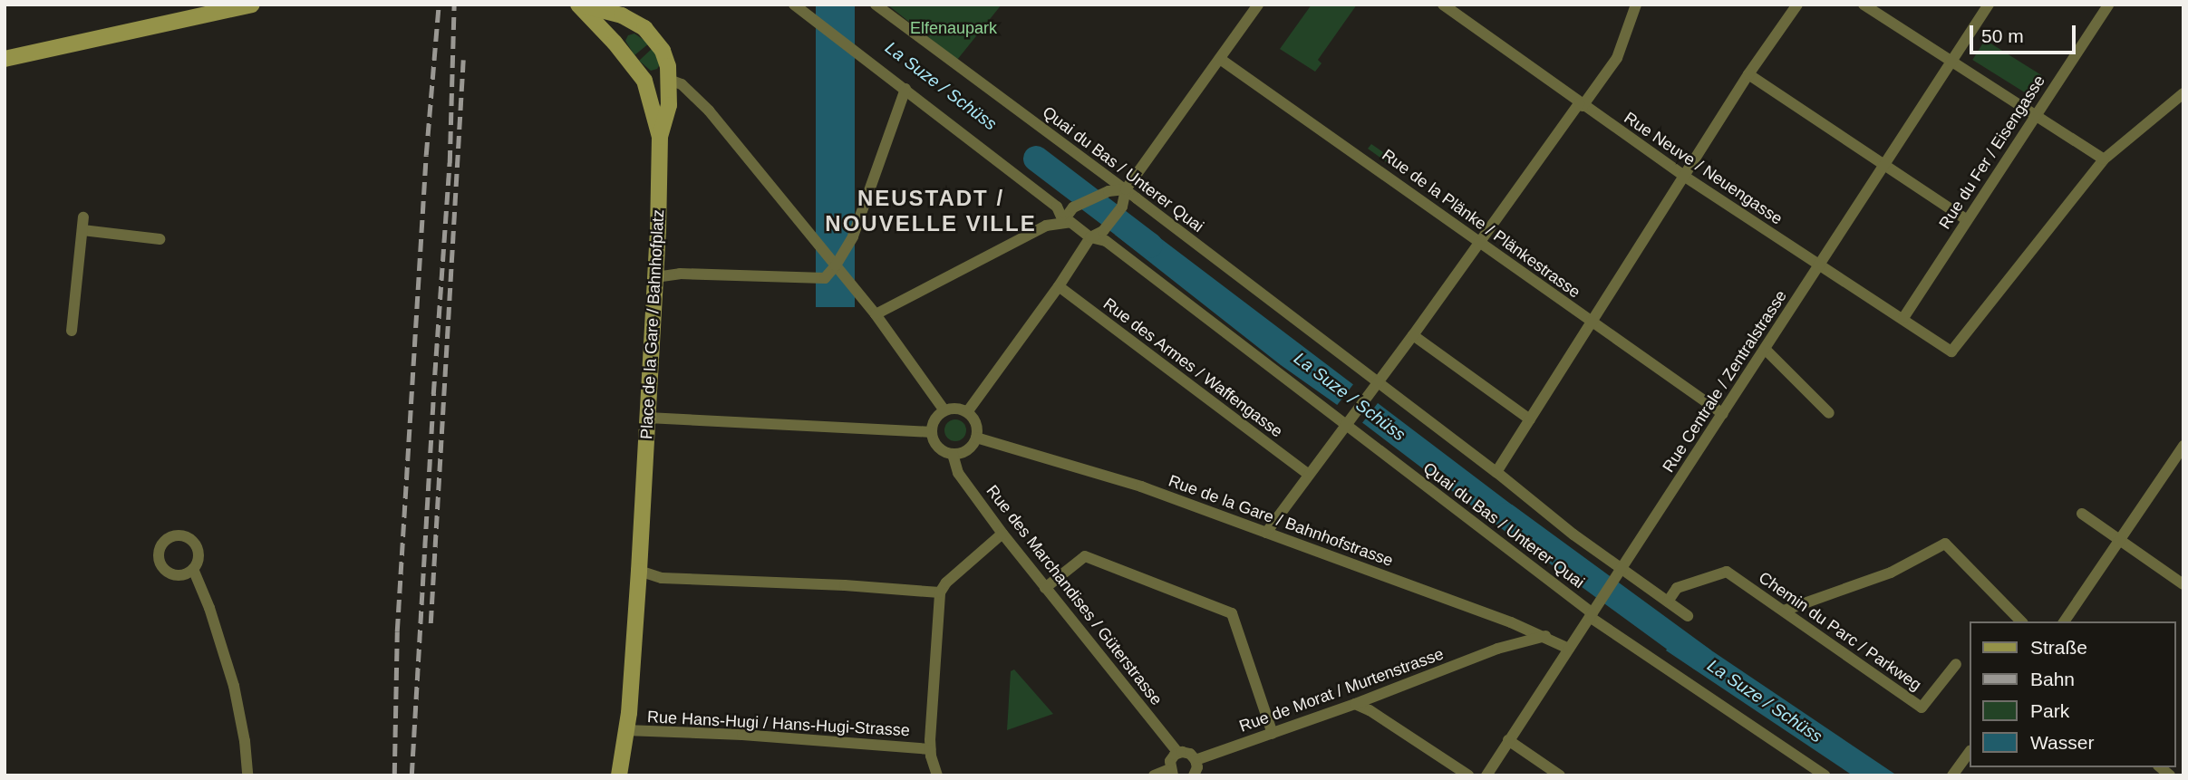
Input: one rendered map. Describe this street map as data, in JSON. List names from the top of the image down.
{
  "streets": {
    "street": [
      "Rue du Fer / Eisengasse",
      "Rue Neuve / Neuengasse",
      "Quai du Bas / Unterer Quai",
      "Rue de la Plänke / Plänkestrasse",
      "Place de la Gare / Bahnhofplatz",
      "Rue des Armes / Waffengasse",
      "Rue Centrale / Zentralstrasse",
      "Rue de la Gare / Bahnhofstrasse",
      "Rue des Marchandises / Güterstrasse",
      "Chemin du Parc / Parkweg",
      "Rue de Morat / Murtenstrasse",
      "Rue Hans-Hugi / Hans-Hugi-Strasse"
    ]
  },
  "crossings": [
    ["Rue du Fer / Eisengasse", "Rue Neuve / Neuengasse"],
    ["Rue Neuve / Neuengasse", "Rue Centrale / Zentralstrasse"],
    ["Quai du Bas / Unterer Quai", "Rue Centrale / Zentralstrasse"],
    ["Quai du Bas / Unterer Quai", "Chemin du Parc / Parkweg"],
    ["Rue de la Plänke / Plänkestrasse", "Rue Centrale / Zentralstrasse"],
    ["Place de la Gare / Bahnhofplatz", "Rue Hans-Hugi / Hans-Hugi-Strasse"],
    ["Rue Centrale / Zentralstrasse", "Rue de la Gare / Bahnhofstrasse"],
    ["Rue de la Gare / Bahnhofstrasse", "Rue des Marchandises / Güterstrasse"],
    ["Rue de la Gare / Bahnhofstrasse", "Rue de Morat / Murtenstrasse"]
  ],
  "districts": ["NEUSTADT / NOUVELLE VILLE"],
  "water": ["La Suze / Schüss"],
  "parks": ["Elfenaupark"],
  "legend": [
    "Straße",
    "Bahn",
    "Park",
    "Wasser"
  ],
  "scale_bar": "50 m"
}
